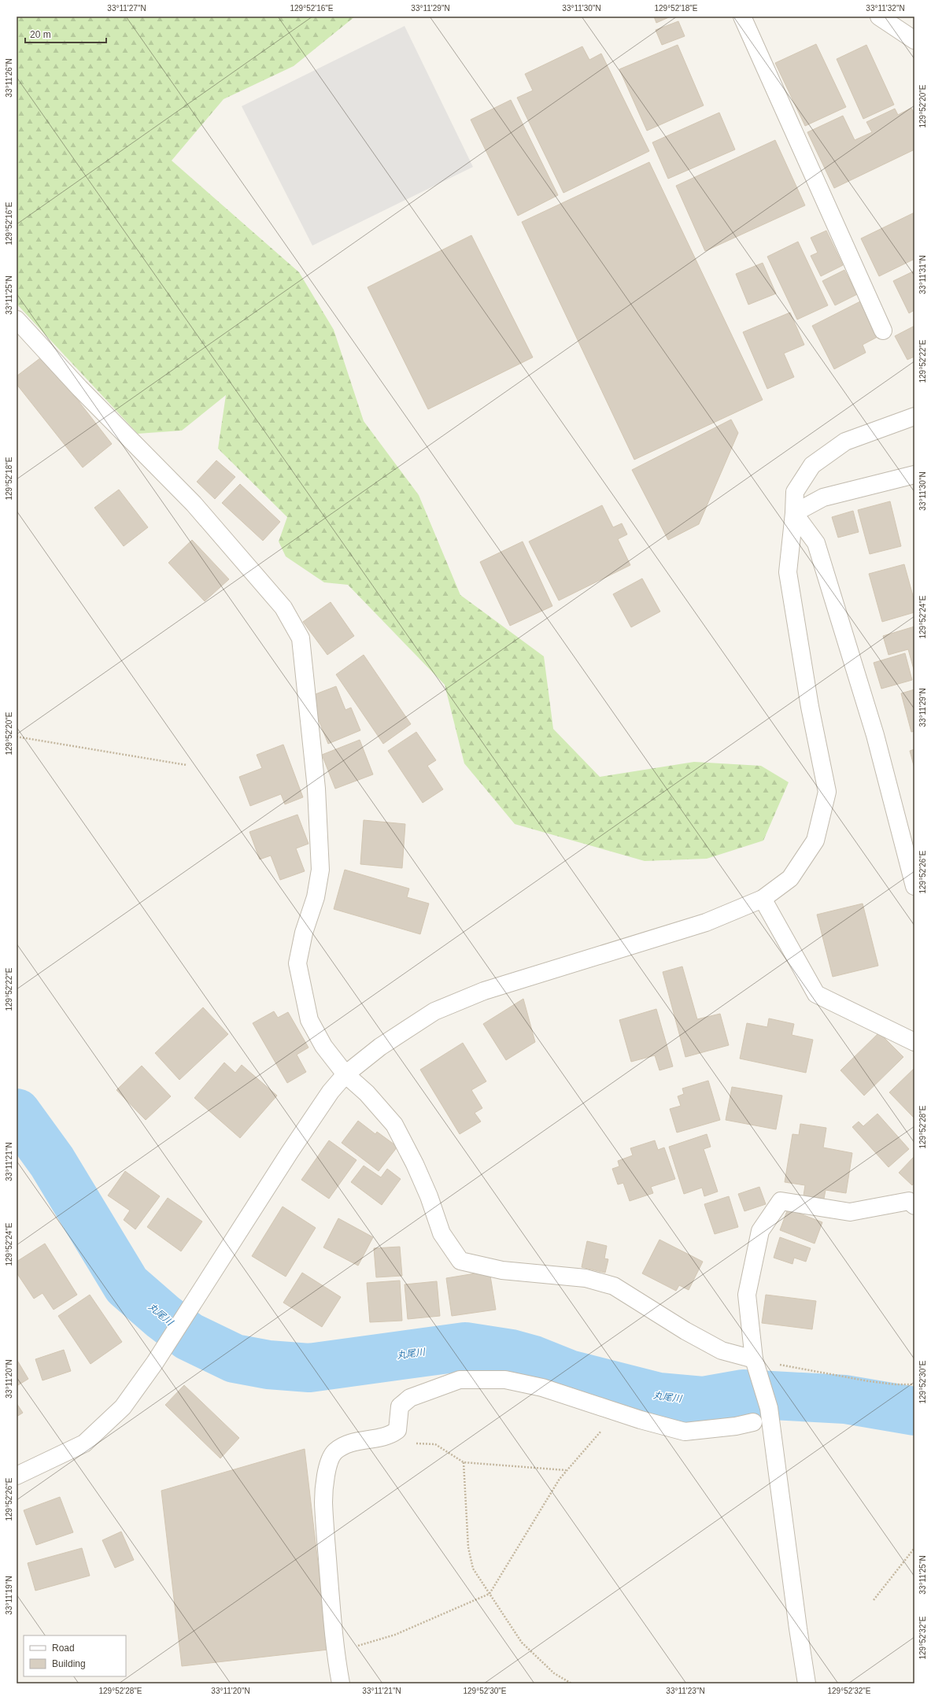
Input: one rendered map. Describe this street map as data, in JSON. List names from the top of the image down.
{
  "water": ["丸尾川"],
  "legend": ["Road", "Building"],
  "scale_bar": "20 m",
  "coordinates": [
    "33°11'27\"N",
    "129°52'16\"E",
    "33°11'29\"N",
    "33°11'30\"N",
    "129°52'18\"E",
    "33°11'32\"N",
    "33°11'26\"N",
    "129°52'20\"E",
    "33°11'31\"N",
    "33°11'25\"N",
    "129°52'22\"E",
    "129°52'24\"E",
    "129°52'26\"E",
    "129°52'28\"E",
    "33°11'21\"N",
    "33°11'20\"N",
    "129°52'30\"E",
    "33°11'19\"N",
    "129°52'32\"E",
    "33°11'23\"N"
  ]
}
